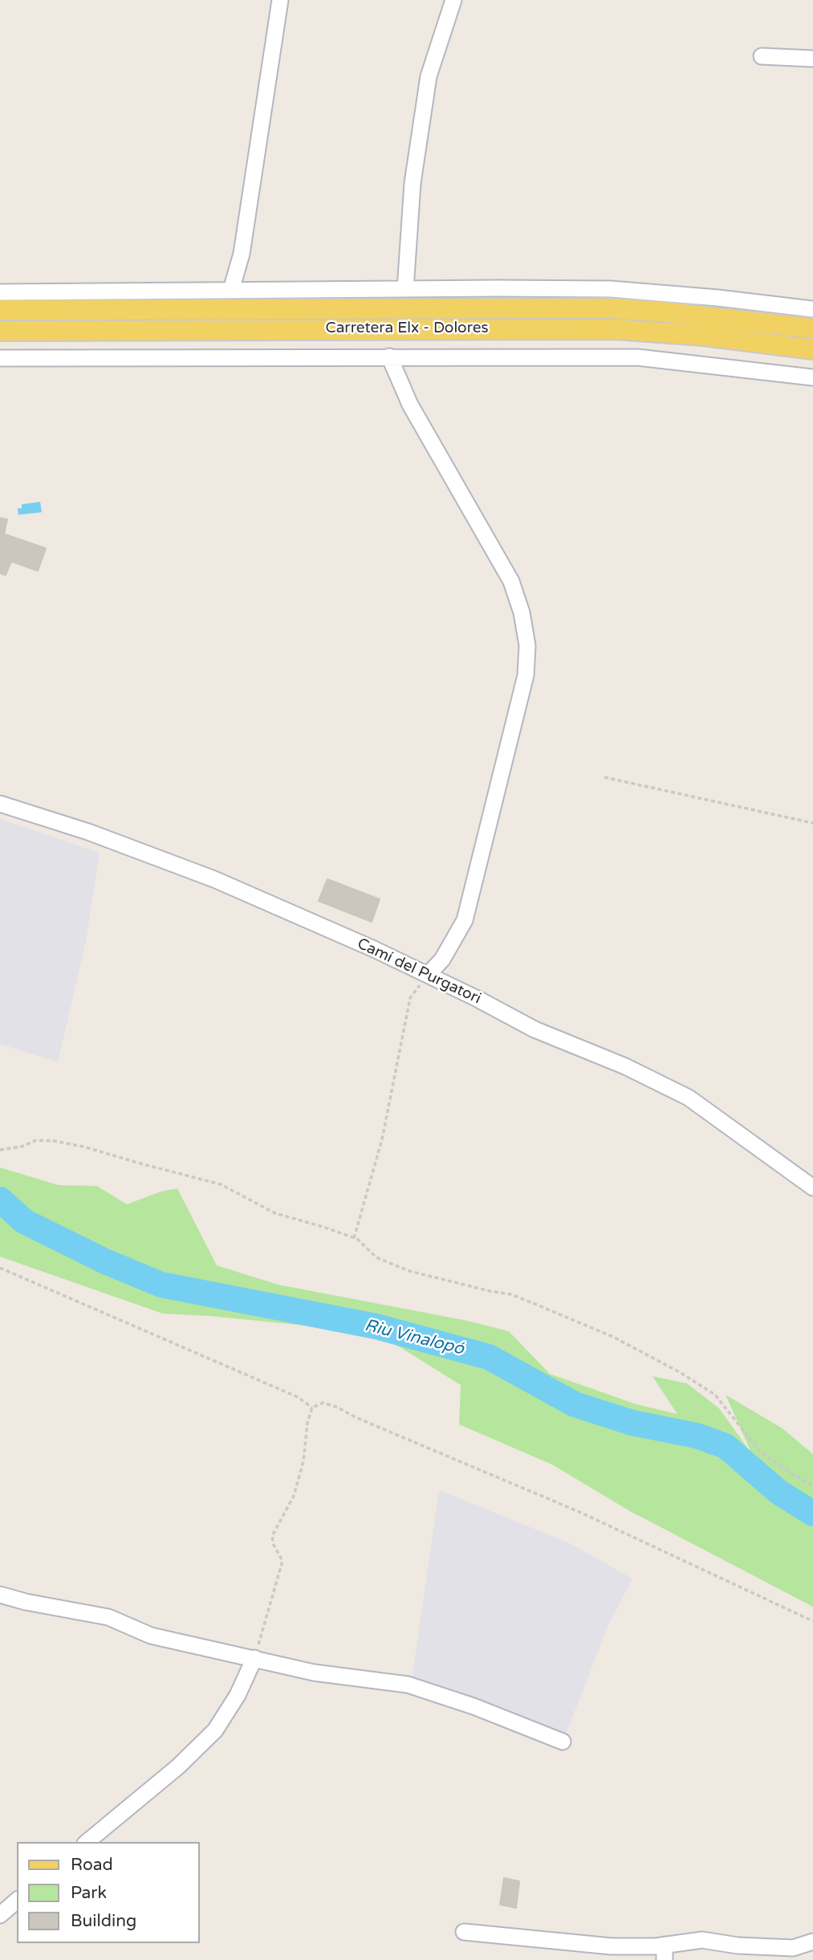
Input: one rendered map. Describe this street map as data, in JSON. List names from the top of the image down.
{
  "streets": {
    "main road": ["Carretera Elx - Dolores"],
    "street": ["Camí del Purgatori"]
  },
  "water": ["Riu Vinalopó"],
  "legend": ["Road", "Park", "Building"]
}
